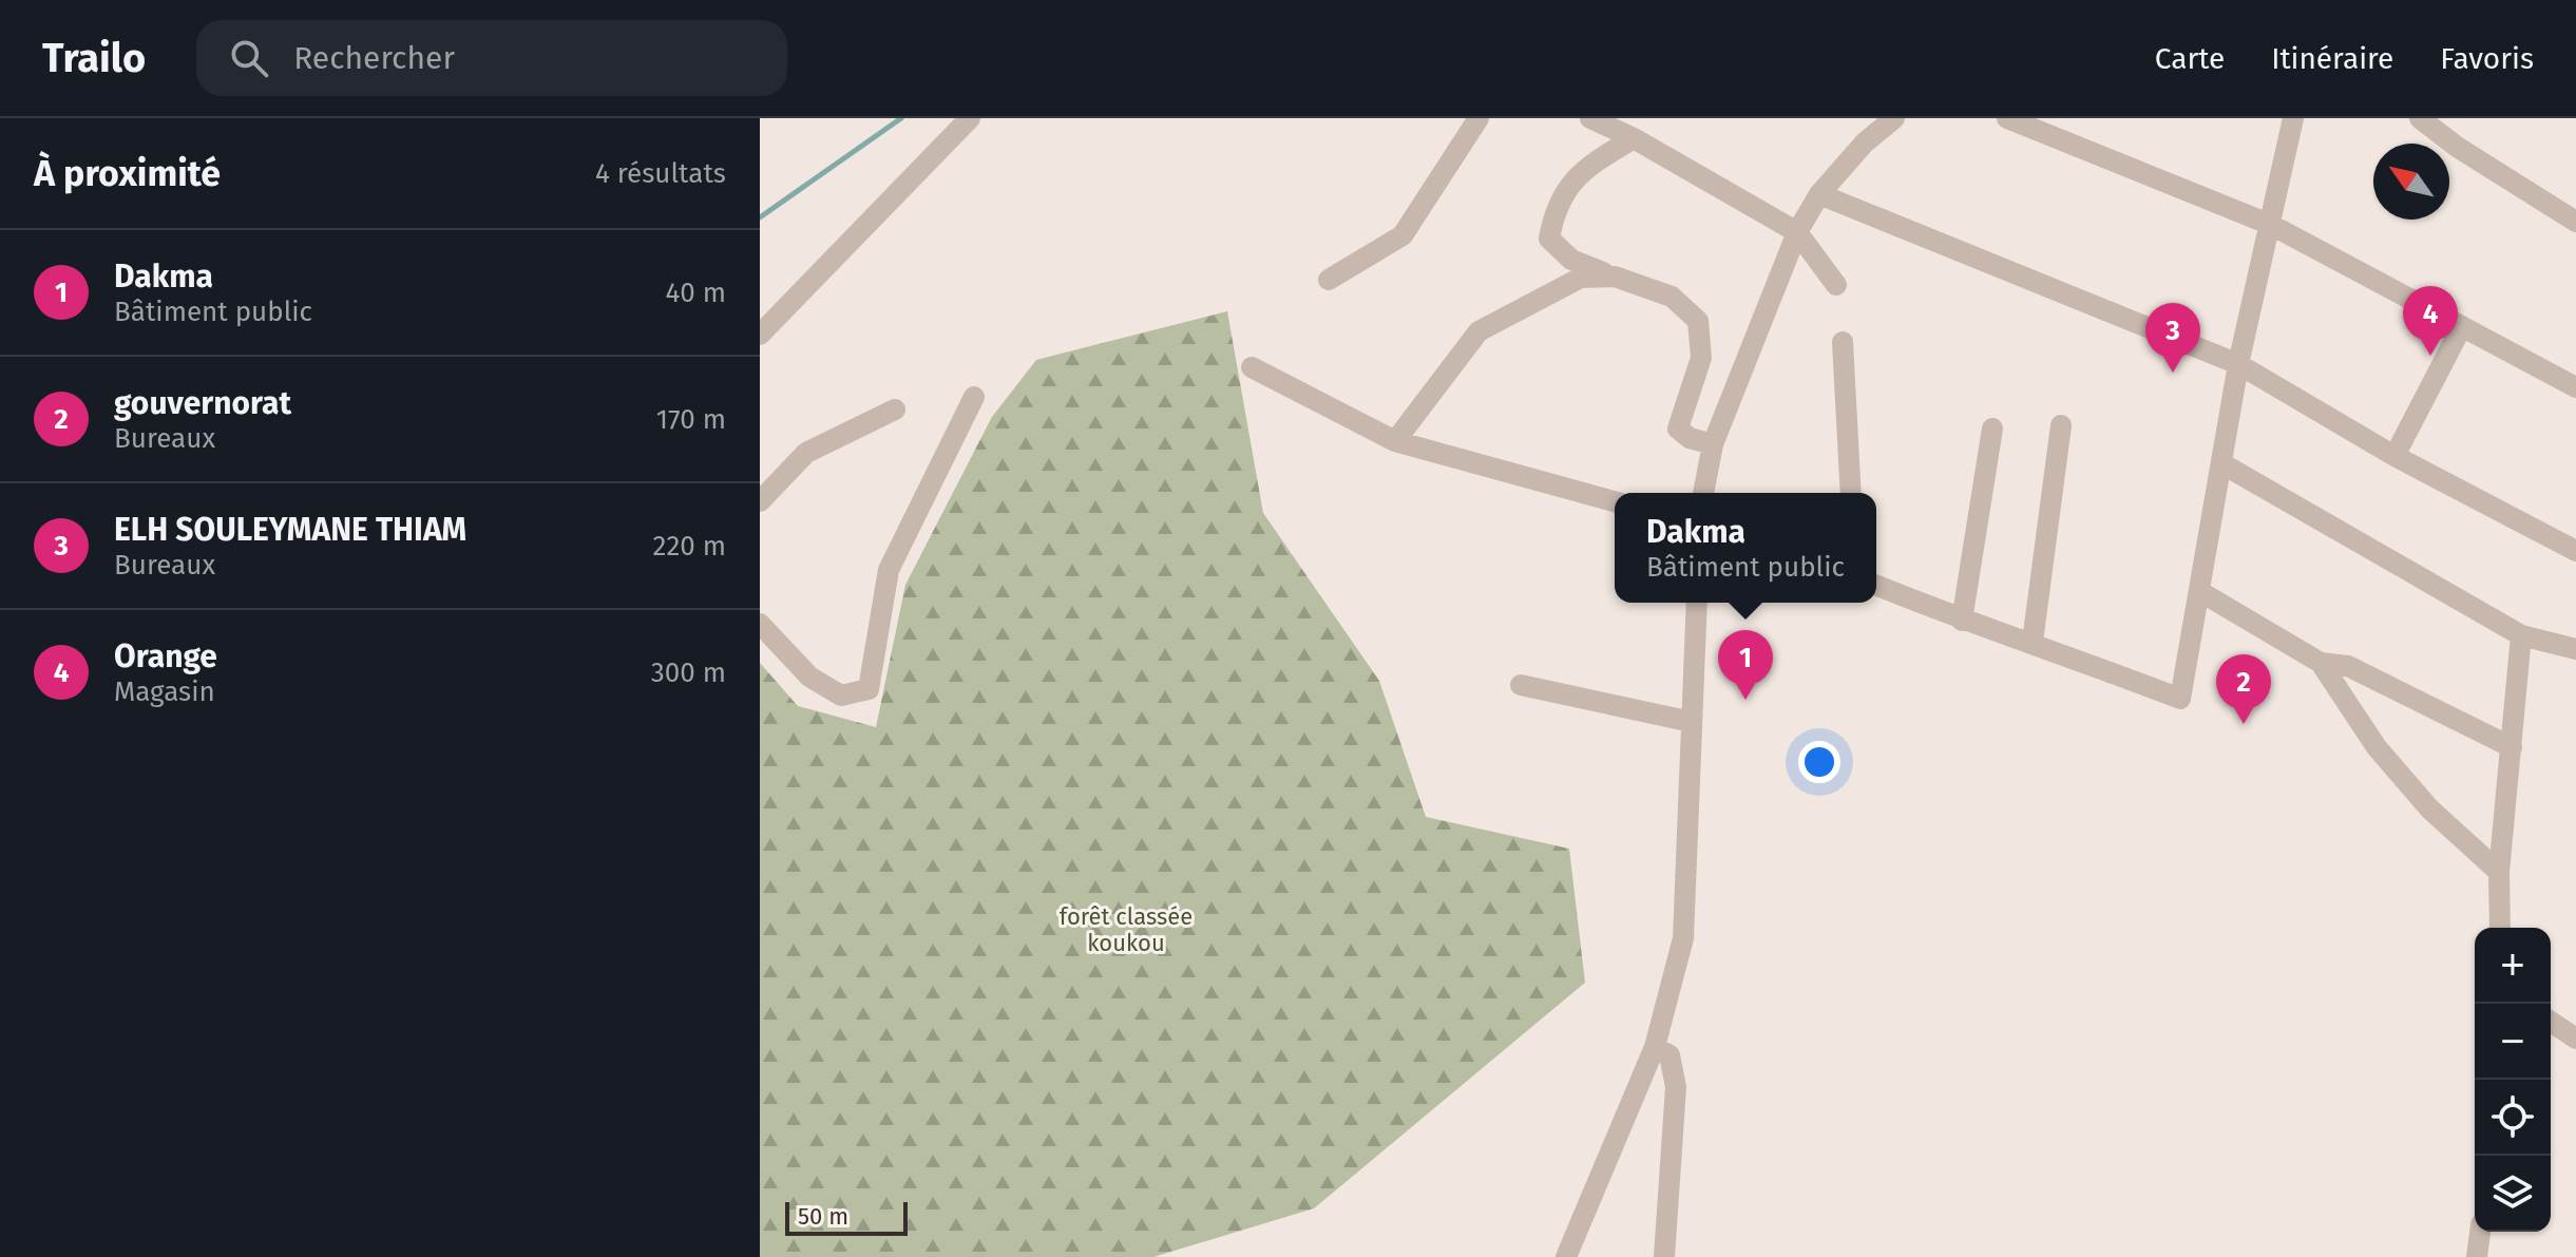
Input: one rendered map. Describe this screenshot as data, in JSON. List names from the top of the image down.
{
  "parks": ["forêt classée koukou"],
  "scale_bar": "50 m",
  "north": "top left",
  "page": {
    "header": "Trailo",
    "search": "Rechercher",
    "nav": ["Carte", "Itinéraire", "Favoris"],
    "heading": ["À proximité", "4 résultats"],
    "list": [
      {
        "mark": "1",
        "name": "Dakma",
        "note": "Bâtiment public",
        "value": "40 m"
      },
      {
        "mark": "2",
        "name": "gouvernorat",
        "note": "Bureaux",
        "value": "170 m"
      },
      {
        "mark": "3",
        "name": "ELH SOULEYMANE THIAM",
        "note": "Bureaux",
        "value": "220 m"
      },
      {
        "mark": "4",
        "name": "Orange",
        "note": "Magasin",
        "value": "300 m"
      }
    ],
    "pins": [
      "4",
      "3",
      "1",
      "2"
    ],
    "popup": ["Dakma", "Bâtiment public"],
    "map_buttons": ["+", "−"],
    "scale": "50 m"
  }
}
